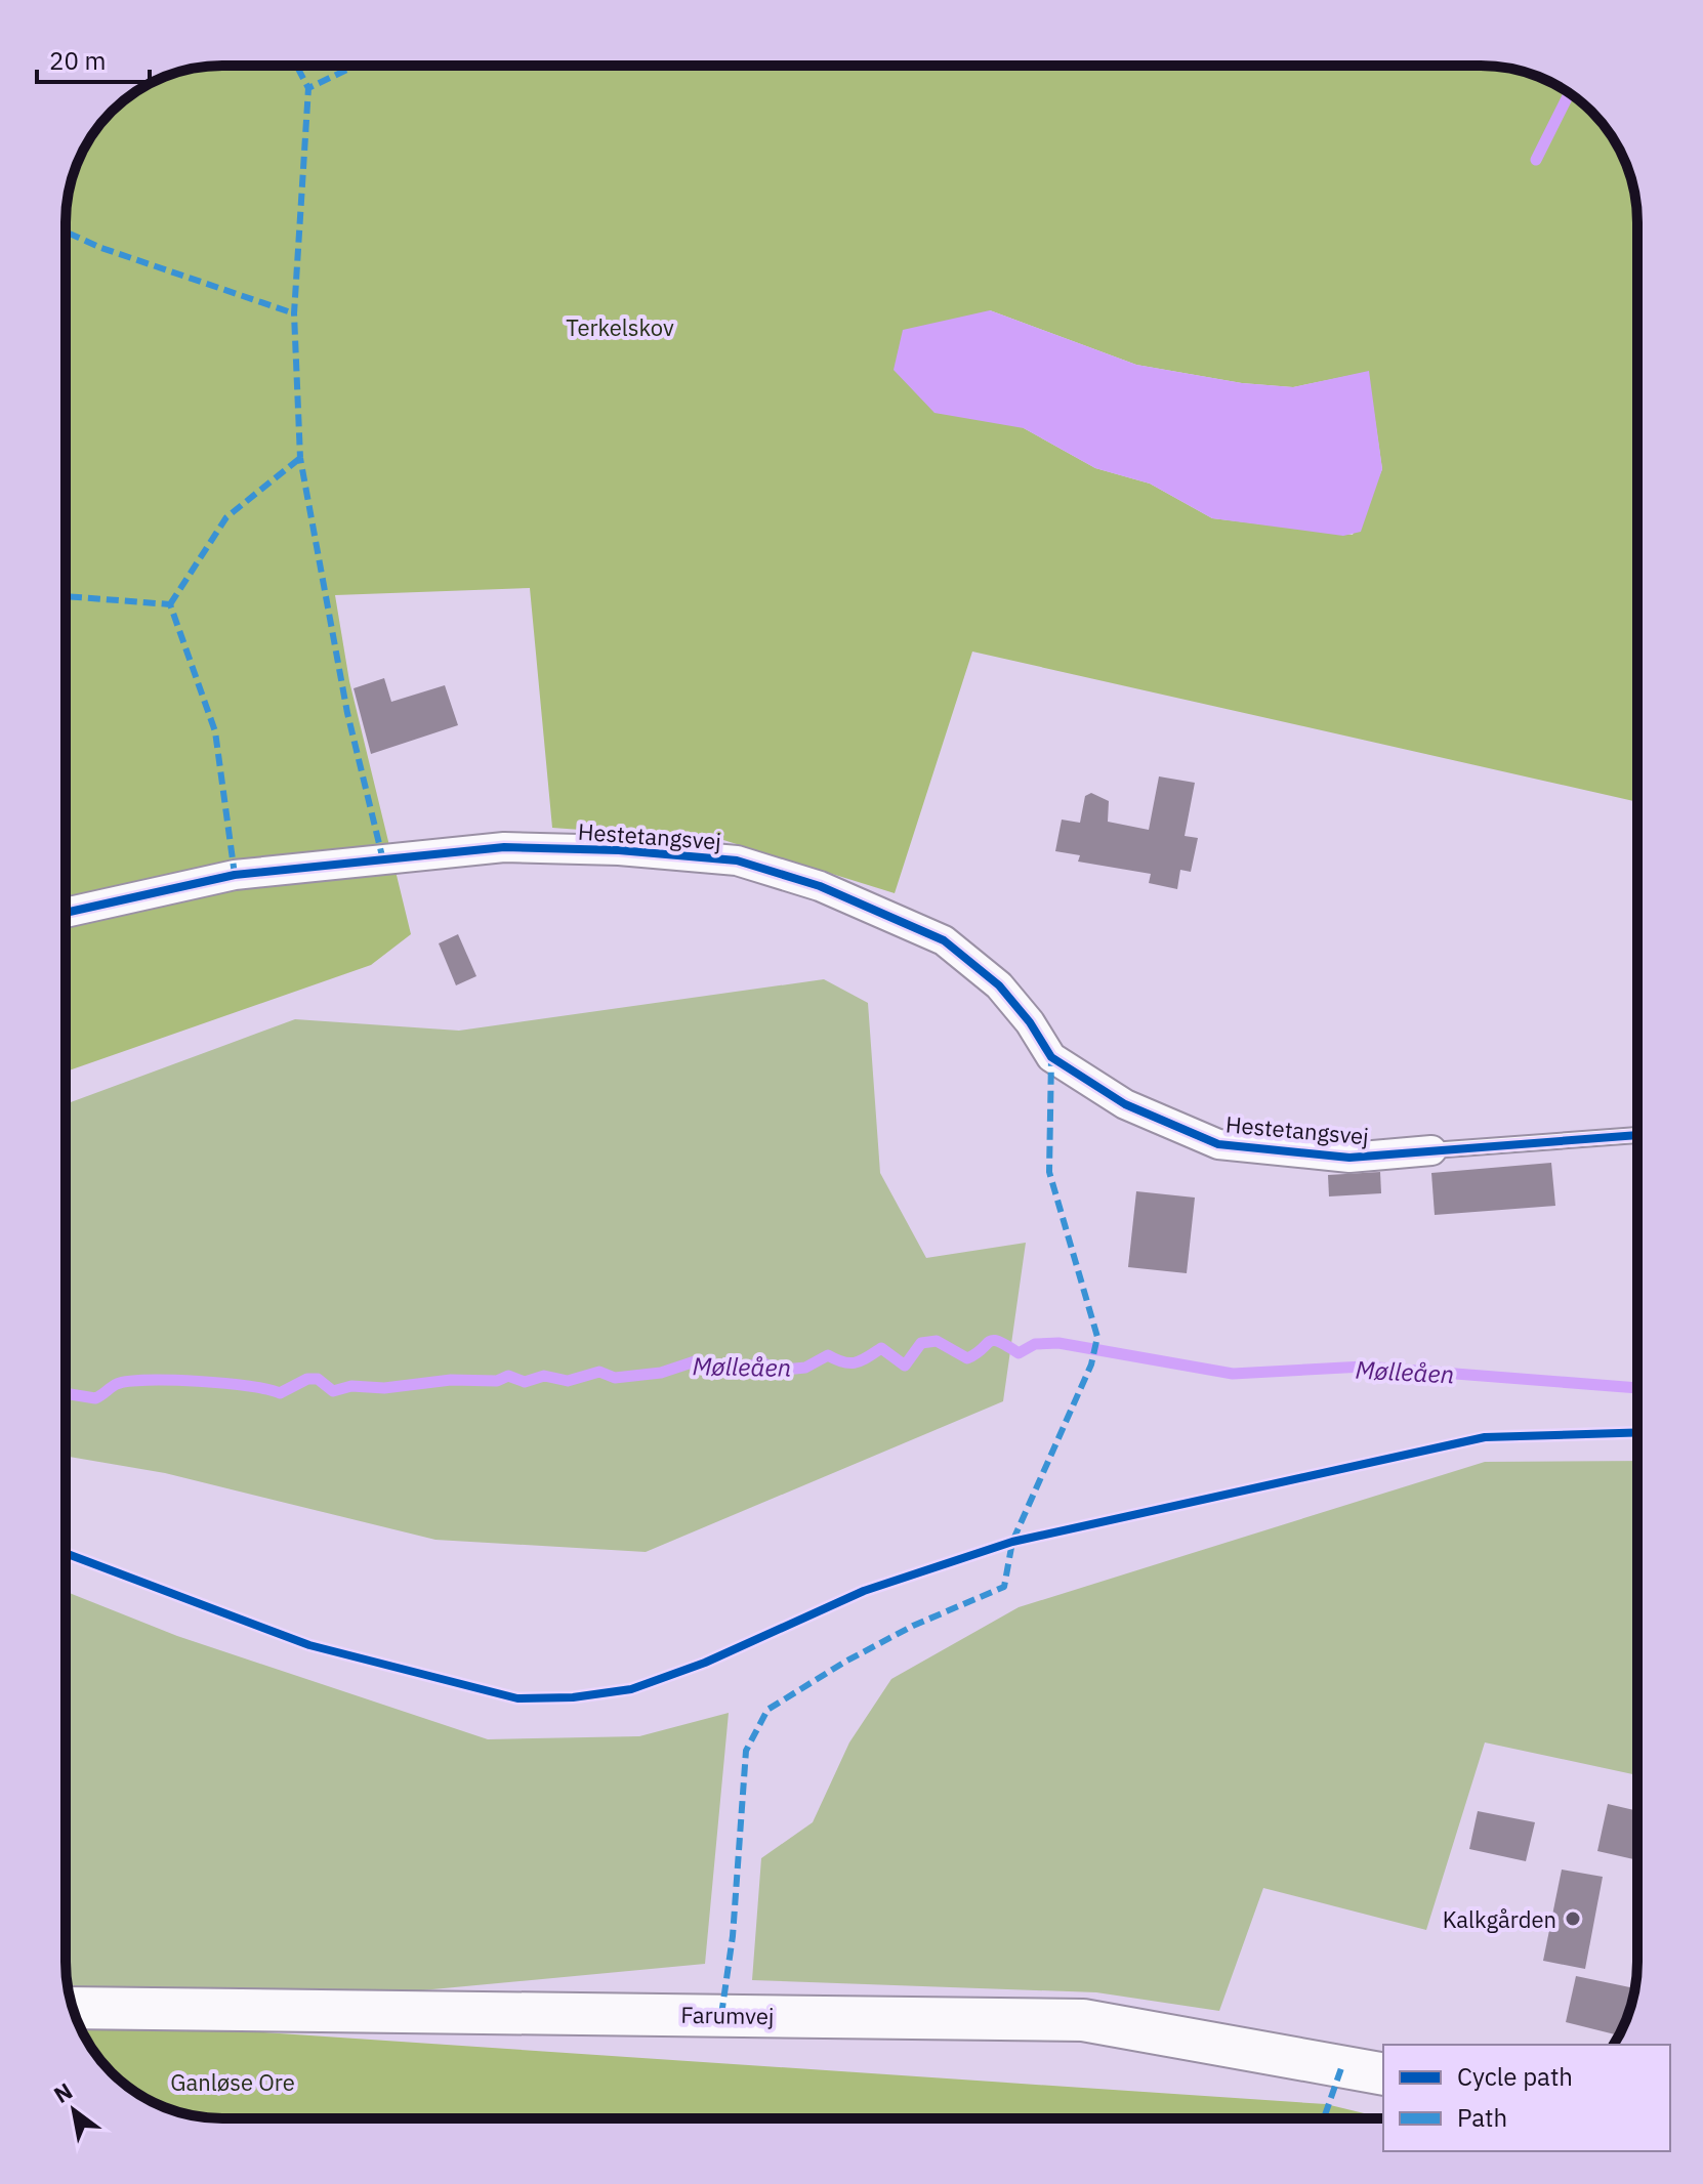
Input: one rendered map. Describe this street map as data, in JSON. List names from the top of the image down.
{
  "streets": {
    "street": ["Hestetangsvej", "Farumvej"]
  },
  "water": ["Mølleåen"],
  "parks": ["Terkelskov", "Ganløse Ore"],
  "places": ["Kalkgården"],
  "legend": ["Cycle path", "Path"],
  "scale_bar": "20 m",
  "north": "top left"
}
